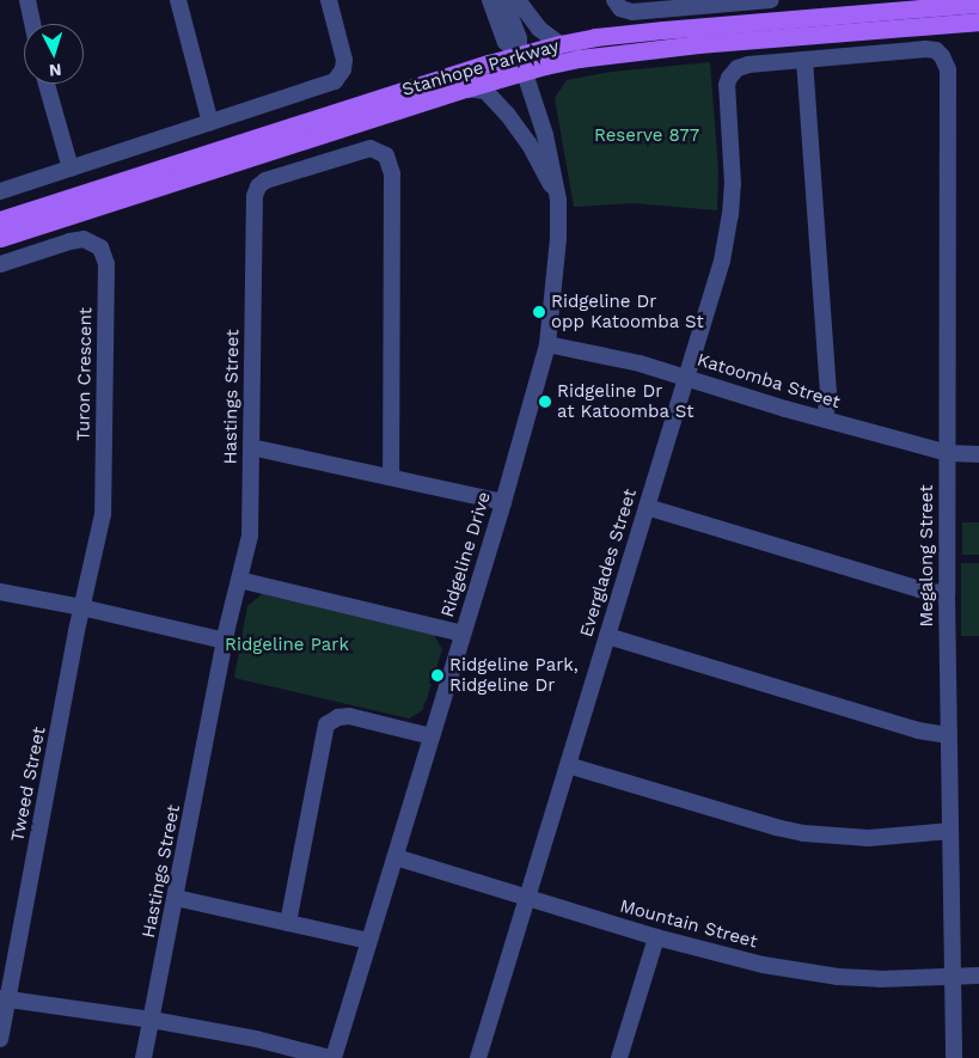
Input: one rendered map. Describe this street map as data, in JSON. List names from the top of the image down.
{
  "streets": {
    "main road": ["Stanhope Parkway"],
    "street": [
      "Turon Crescent",
      "Katoomba Street",
      "Hastings Street",
      "Ridgeline Drive",
      "Megalong Street",
      "Everglades Street",
      "Tweed Street",
      "Mountain Street"
    ]
  },
  "crossings": [
    ["Stanhope Parkway", "Ridgeline Drive"],
    ["Turon Crescent", "Tweed Street"],
    ["Katoomba Street", "Ridgeline Drive"],
    ["Katoomba Street", "Megalong Street"],
    ["Katoomba Street", "Everglades Street"],
    ["Ridgeline Drive", "Mountain Street"],
    ["Megalong Street", "Everglades Street"],
    ["Megalong Street", "Mountain Street"],
    ["Everglades Street", "Mountain Street"]
  ],
  "parks": ["Reserve 877", "Ridgeline Park"],
  "places": ["Ridgeline Dr opp Katoomba St", "Ridgeline Dr at Katoomba St", "Ridgeline Park, Ridgeline Dr"],
  "north": "bottom"
}
